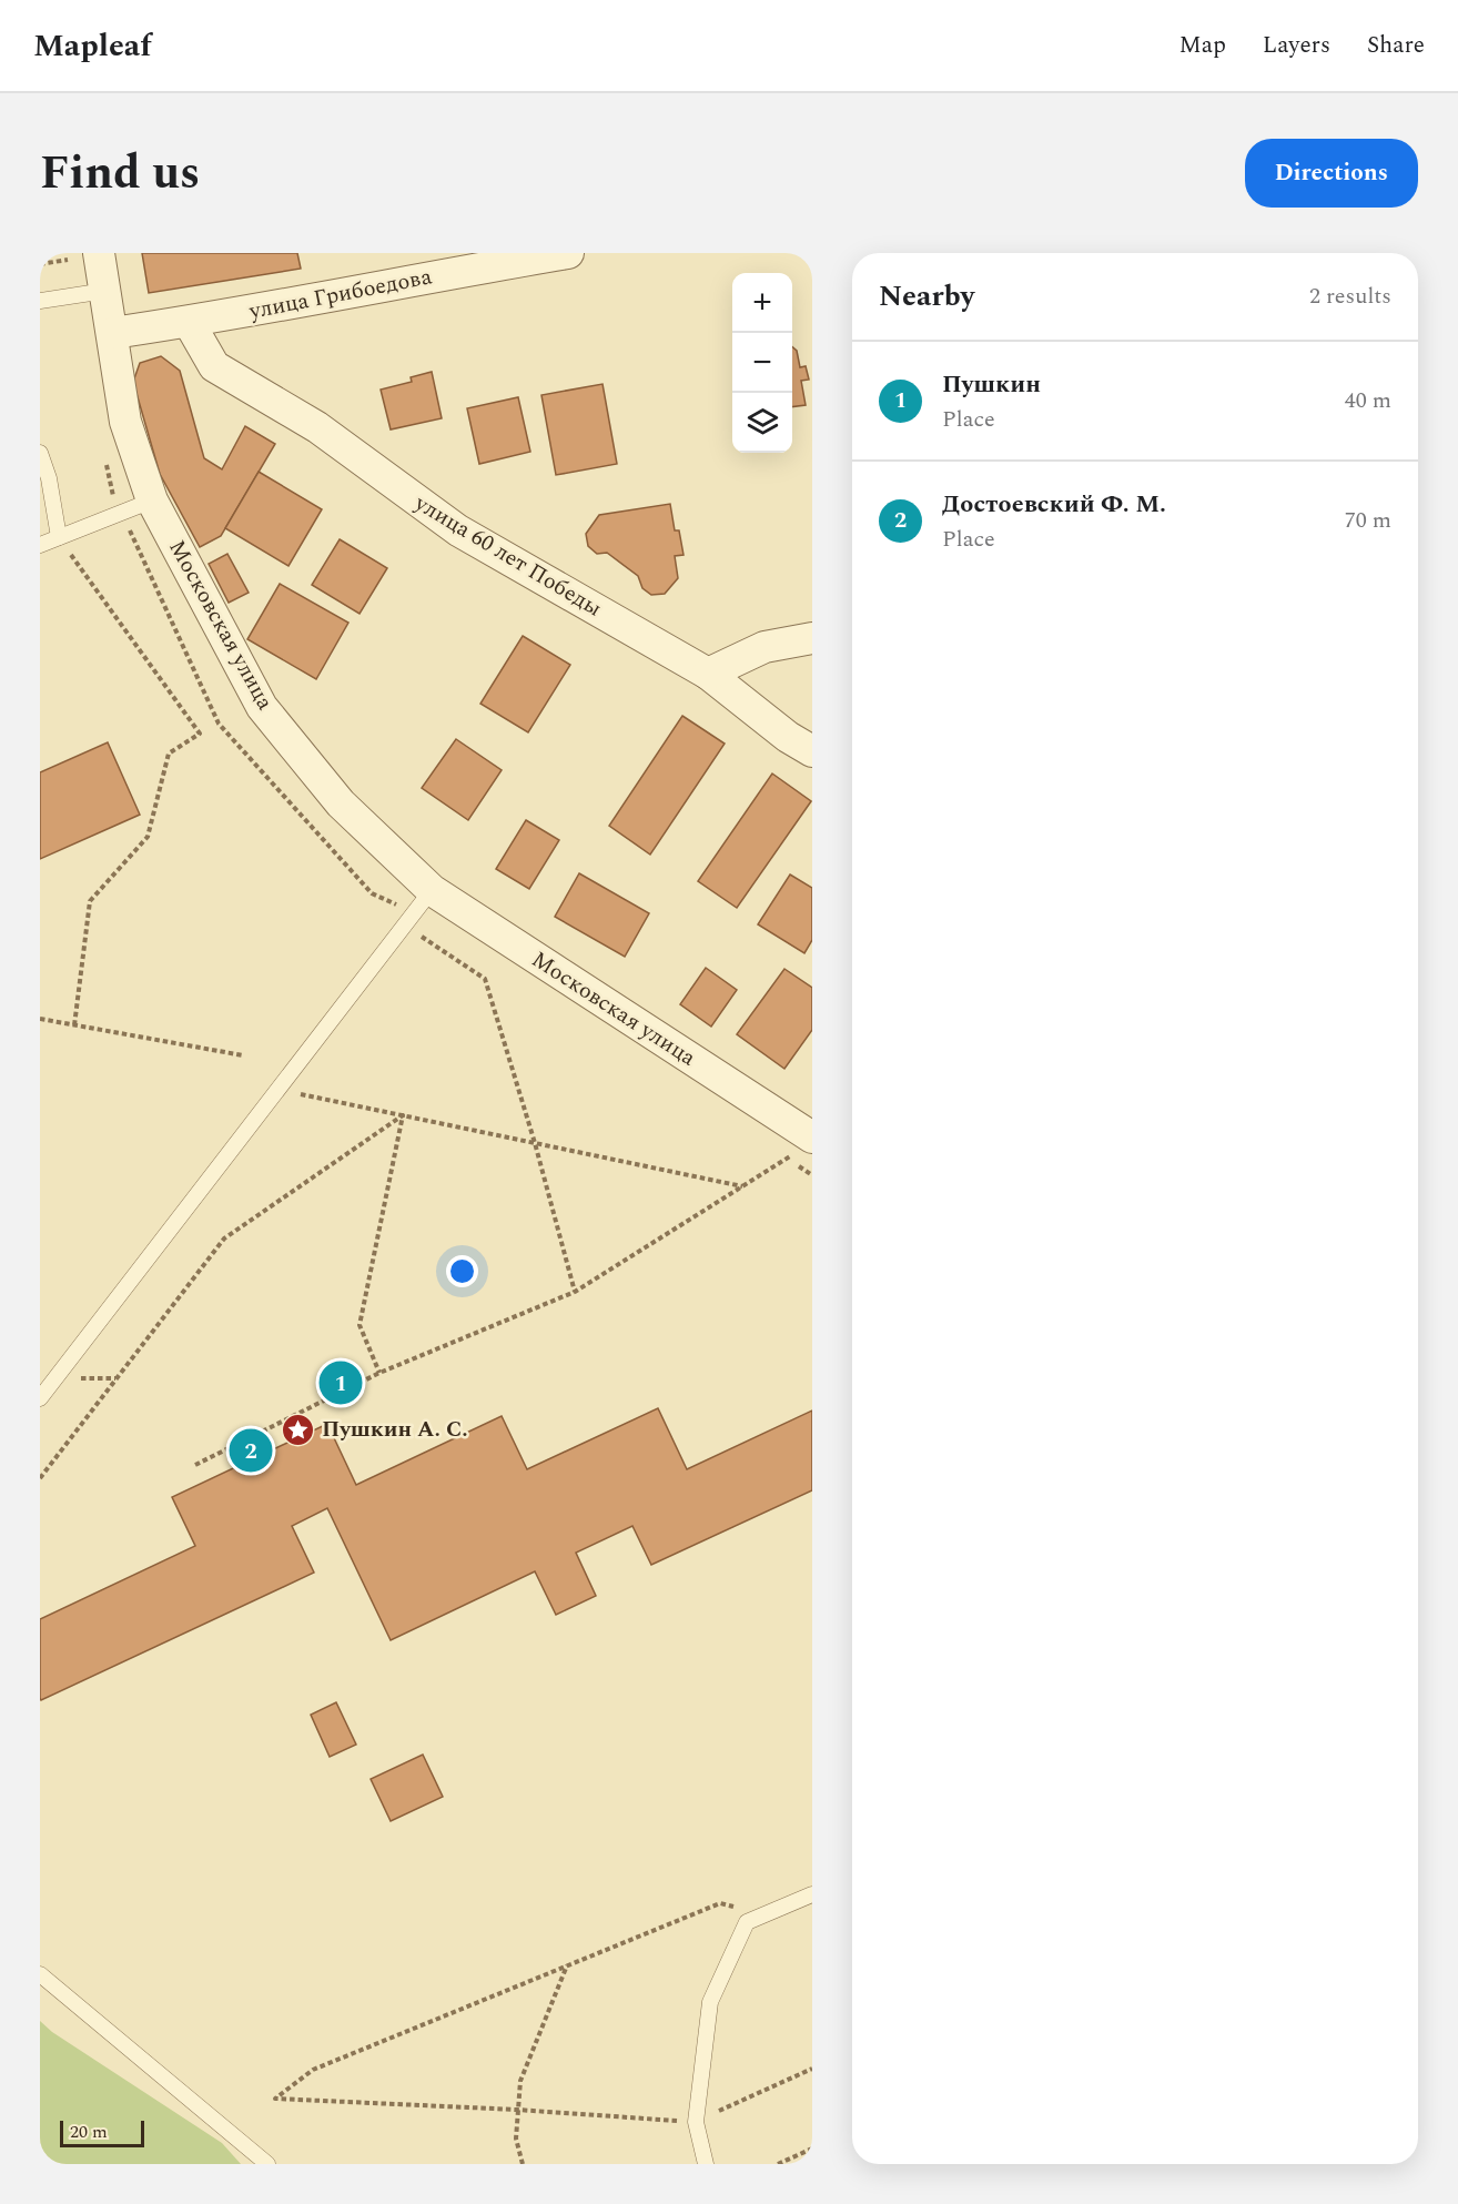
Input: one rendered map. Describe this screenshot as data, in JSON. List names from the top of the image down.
{
  "streets": {
    "street": ["улица Грибоедова", "улица 60 лет Победы", "Московская улица"]
  },
  "crossings": [
    ["улица Грибоедова", "улица 60 лет Победы"],
    ["улица Грибоедова", "Московская улица"]
  ],
  "places": {
    "place": ["Пушкин А. С."]
  },
  "scale_bar": "20 m",
  "page": {
    "header": "Mapleaf",
    "nav": ["Map", "Layers", "Share"],
    "title": "Find us",
    "buttons": "Directions",
    "heading": ["Nearby", "2 results"],
    "map_buttons": ["+", "−"],
    "list": [
      {
        "mark": "1",
        "name": "Пушкин",
        "note": "Place",
        "value": "40 m"
      },
      {
        "mark": "2",
        "name": "Достоевский Ф. М.",
        "note": "Place",
        "value": "70 m"
      }
    ],
    "pins": ["1", "2"],
    "scale": "20 m"
  }
}
